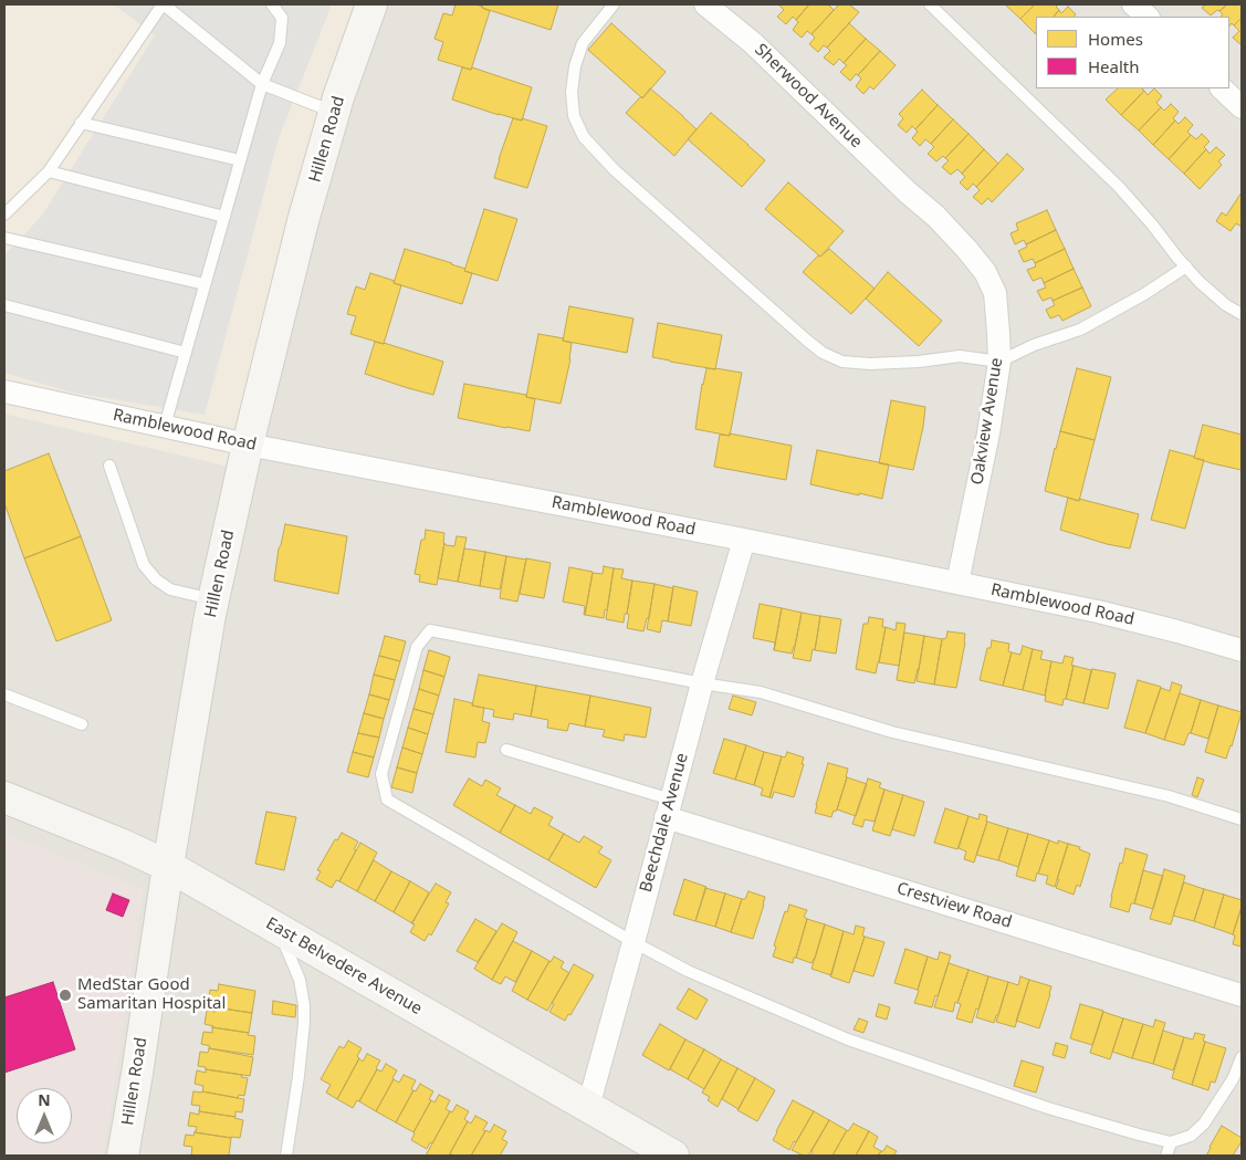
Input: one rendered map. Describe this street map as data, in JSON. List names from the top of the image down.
{
  "streets": {
    "street": [
      "Sherwood Avenue",
      "Hillen Road",
      "Oakview Avenue",
      "Ramblewood Road",
      "Beechdale Avenue",
      "Crestview Road",
      "East Belvedere Avenue"
    ]
  },
  "crossings": [
    ["Sherwood Avenue", "Oakview Avenue"],
    ["Hillen Road", "Ramblewood Road"],
    ["Hillen Road", "East Belvedere Avenue"],
    ["Oakview Avenue", "Ramblewood Road"],
    ["Ramblewood Road", "Beechdale Avenue"],
    ["Beechdale Avenue", "Crestview Road"],
    ["Beechdale Avenue", "East Belvedere Avenue"]
  ],
  "places": ["MedStar Good Samaritan Hospital"],
  "legend": ["Homes", "Health"],
  "north": "top"
}
